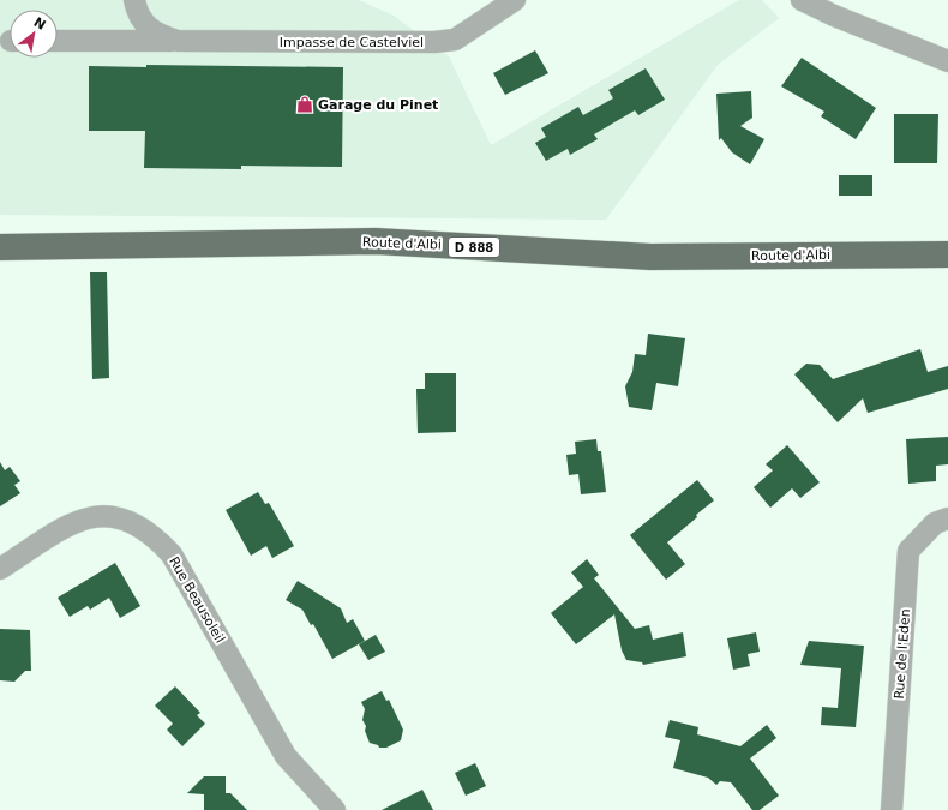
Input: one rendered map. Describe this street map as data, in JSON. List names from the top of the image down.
{
  "streets": {
    "main road": ["Route d'Albi", "D 888"],
    "street": ["Impasse de Castelviel", "Rue Beausoleil", "Rue de l'Eden"]
  },
  "places": {
    "shop": ["Garage du Pinet"]
  },
  "north": "top right"
}
